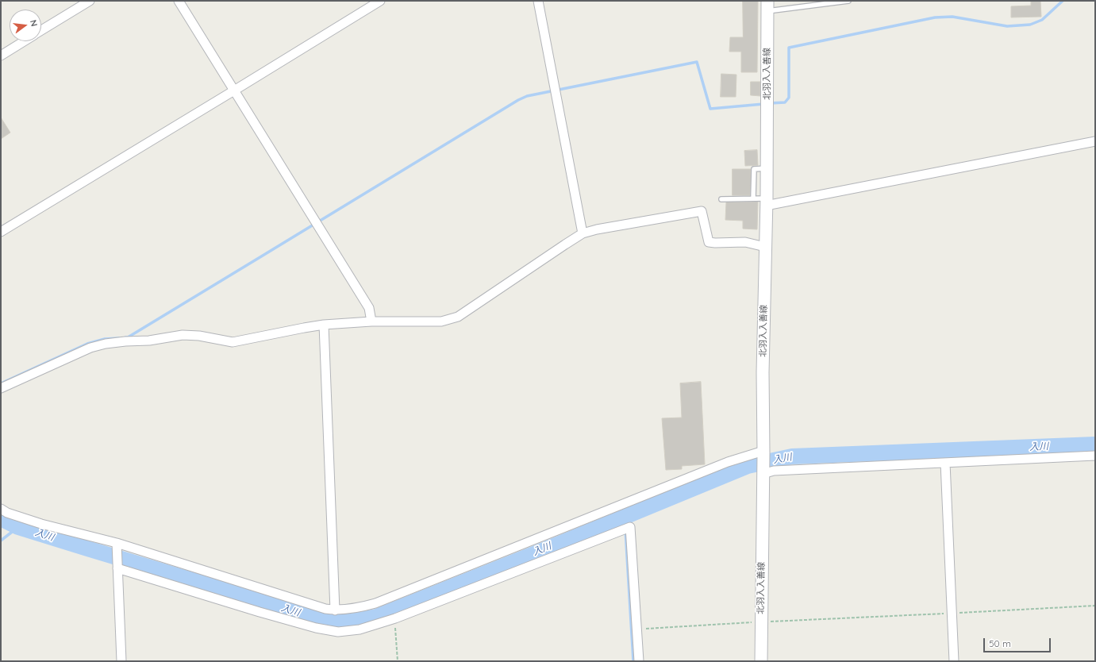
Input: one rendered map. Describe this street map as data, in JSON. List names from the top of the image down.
{
  "streets": {
    "main road": ["北羽入入善線"]
  },
  "water": ["入川"],
  "scale_bar": "50 m",
  "north": "right"
}
